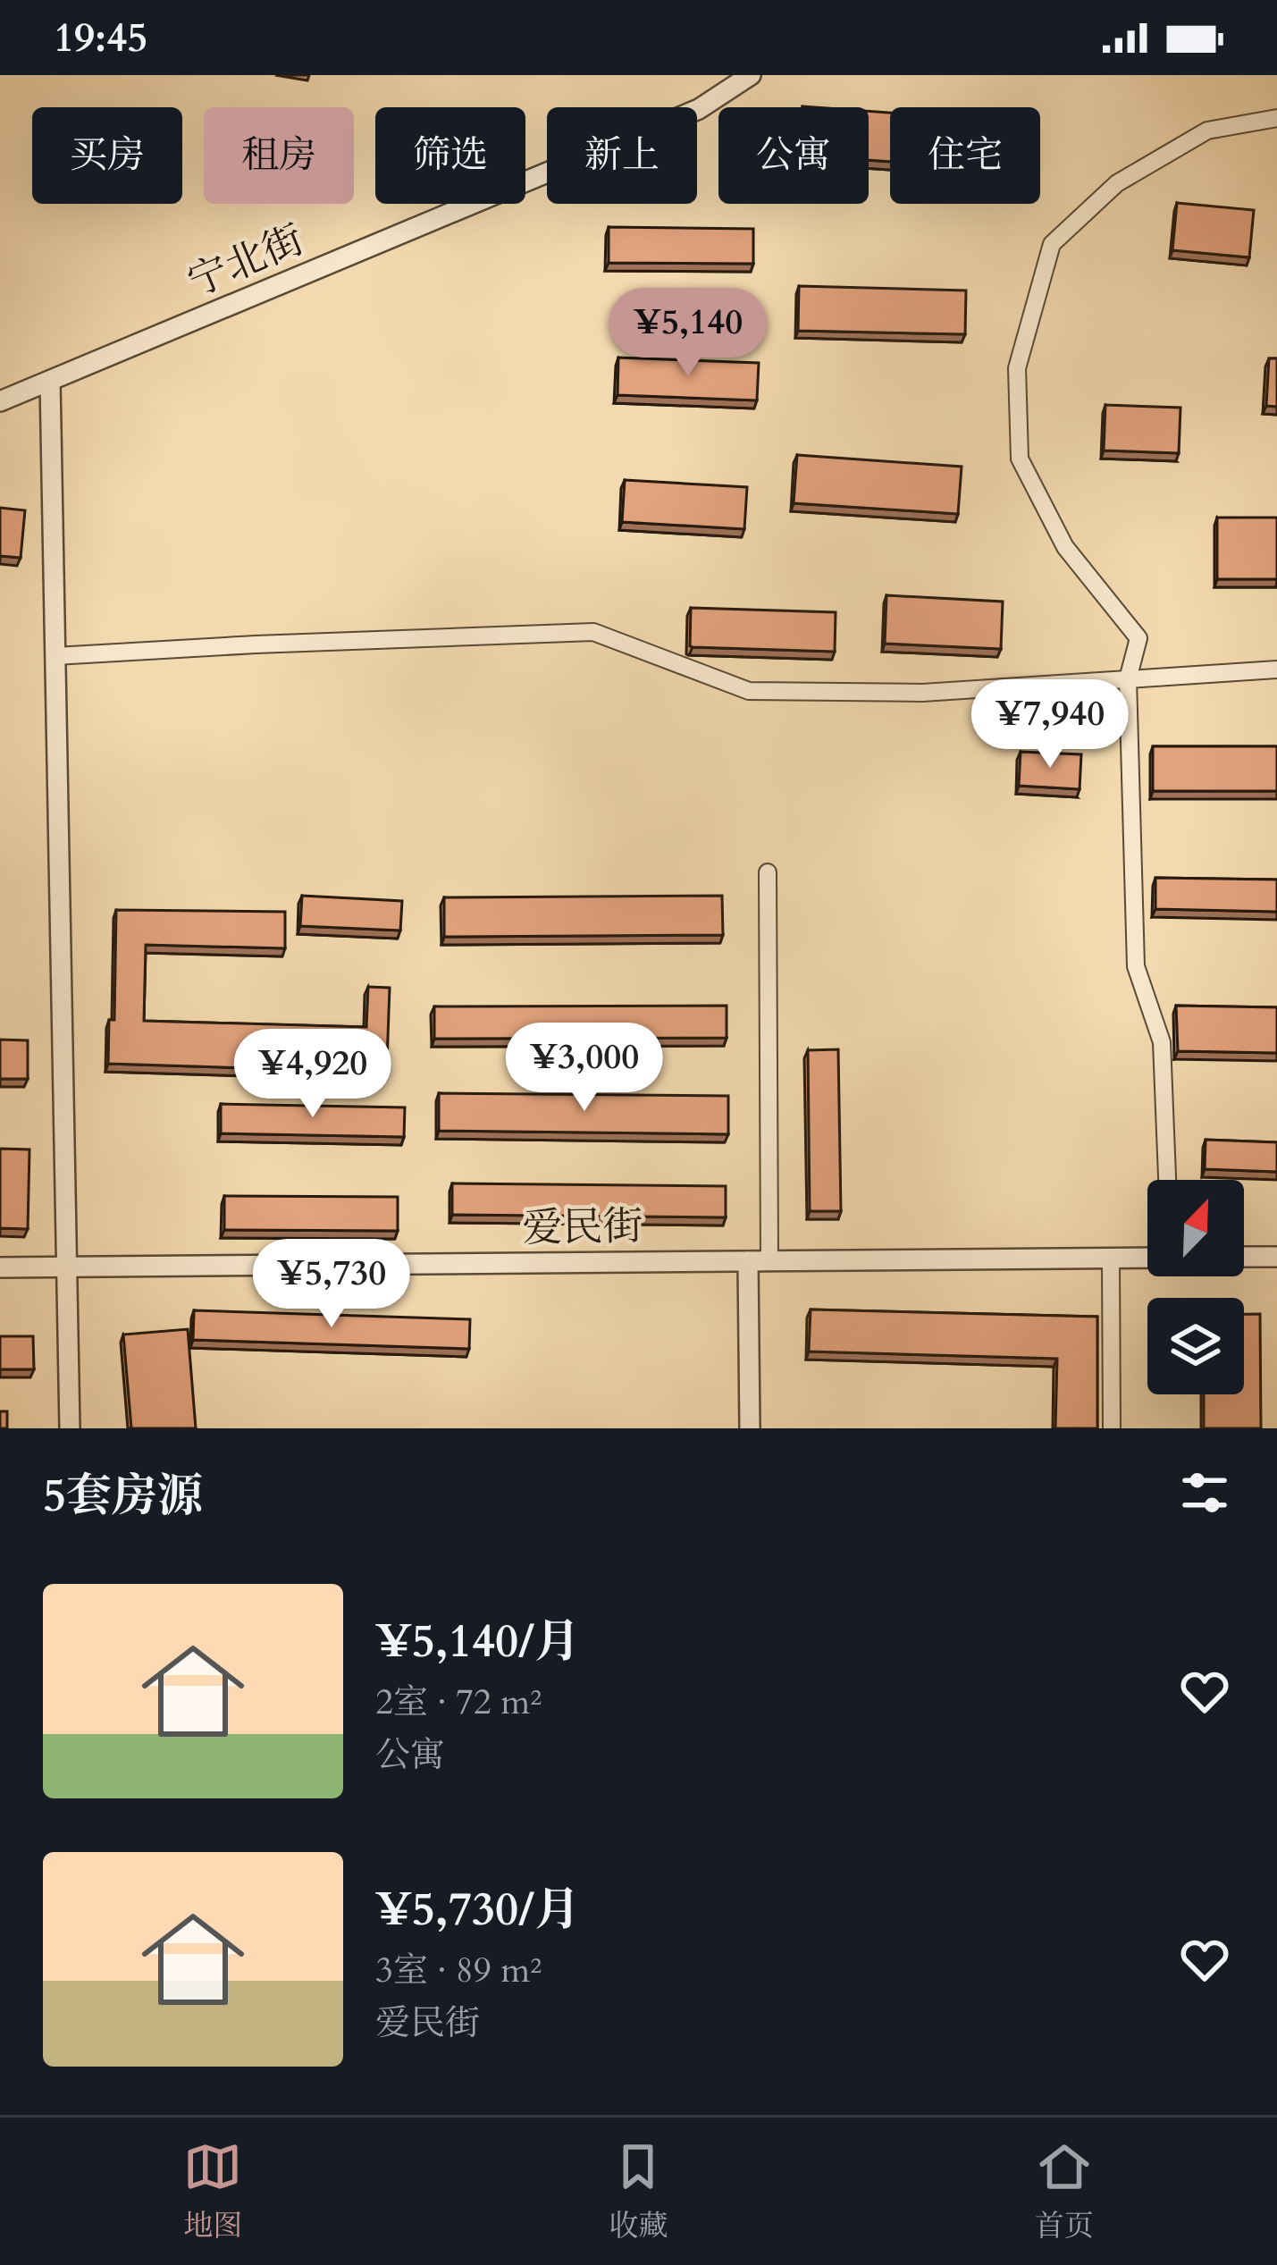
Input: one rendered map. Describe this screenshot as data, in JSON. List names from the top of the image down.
{
  "streets": {
    "street": ["宁北街", "爱民街"]
  },
  "north": "top right",
  "page": {
    "status": "19:45",
    "chip": [
      "买房",
      "租房",
      "筛选",
      "新上",
      "公寓",
      "住宅"
    ],
    "price": [
      "¥5,140",
      "¥7,940",
      "¥3,000",
      "¥4,920",
      "¥5,730"
    ],
    "heading": "5套房源",
    "list": [
      {
        "name": "¥5,140/月",
        "note": "2室 · 72 m² · 公寓"
      },
      {
        "name": "¥5,730/月",
        "note": "3室 · 89 m² · 爱民街"
      }
    ],
    "tabs": ["地图", "收藏", "首页"]
  }
}
